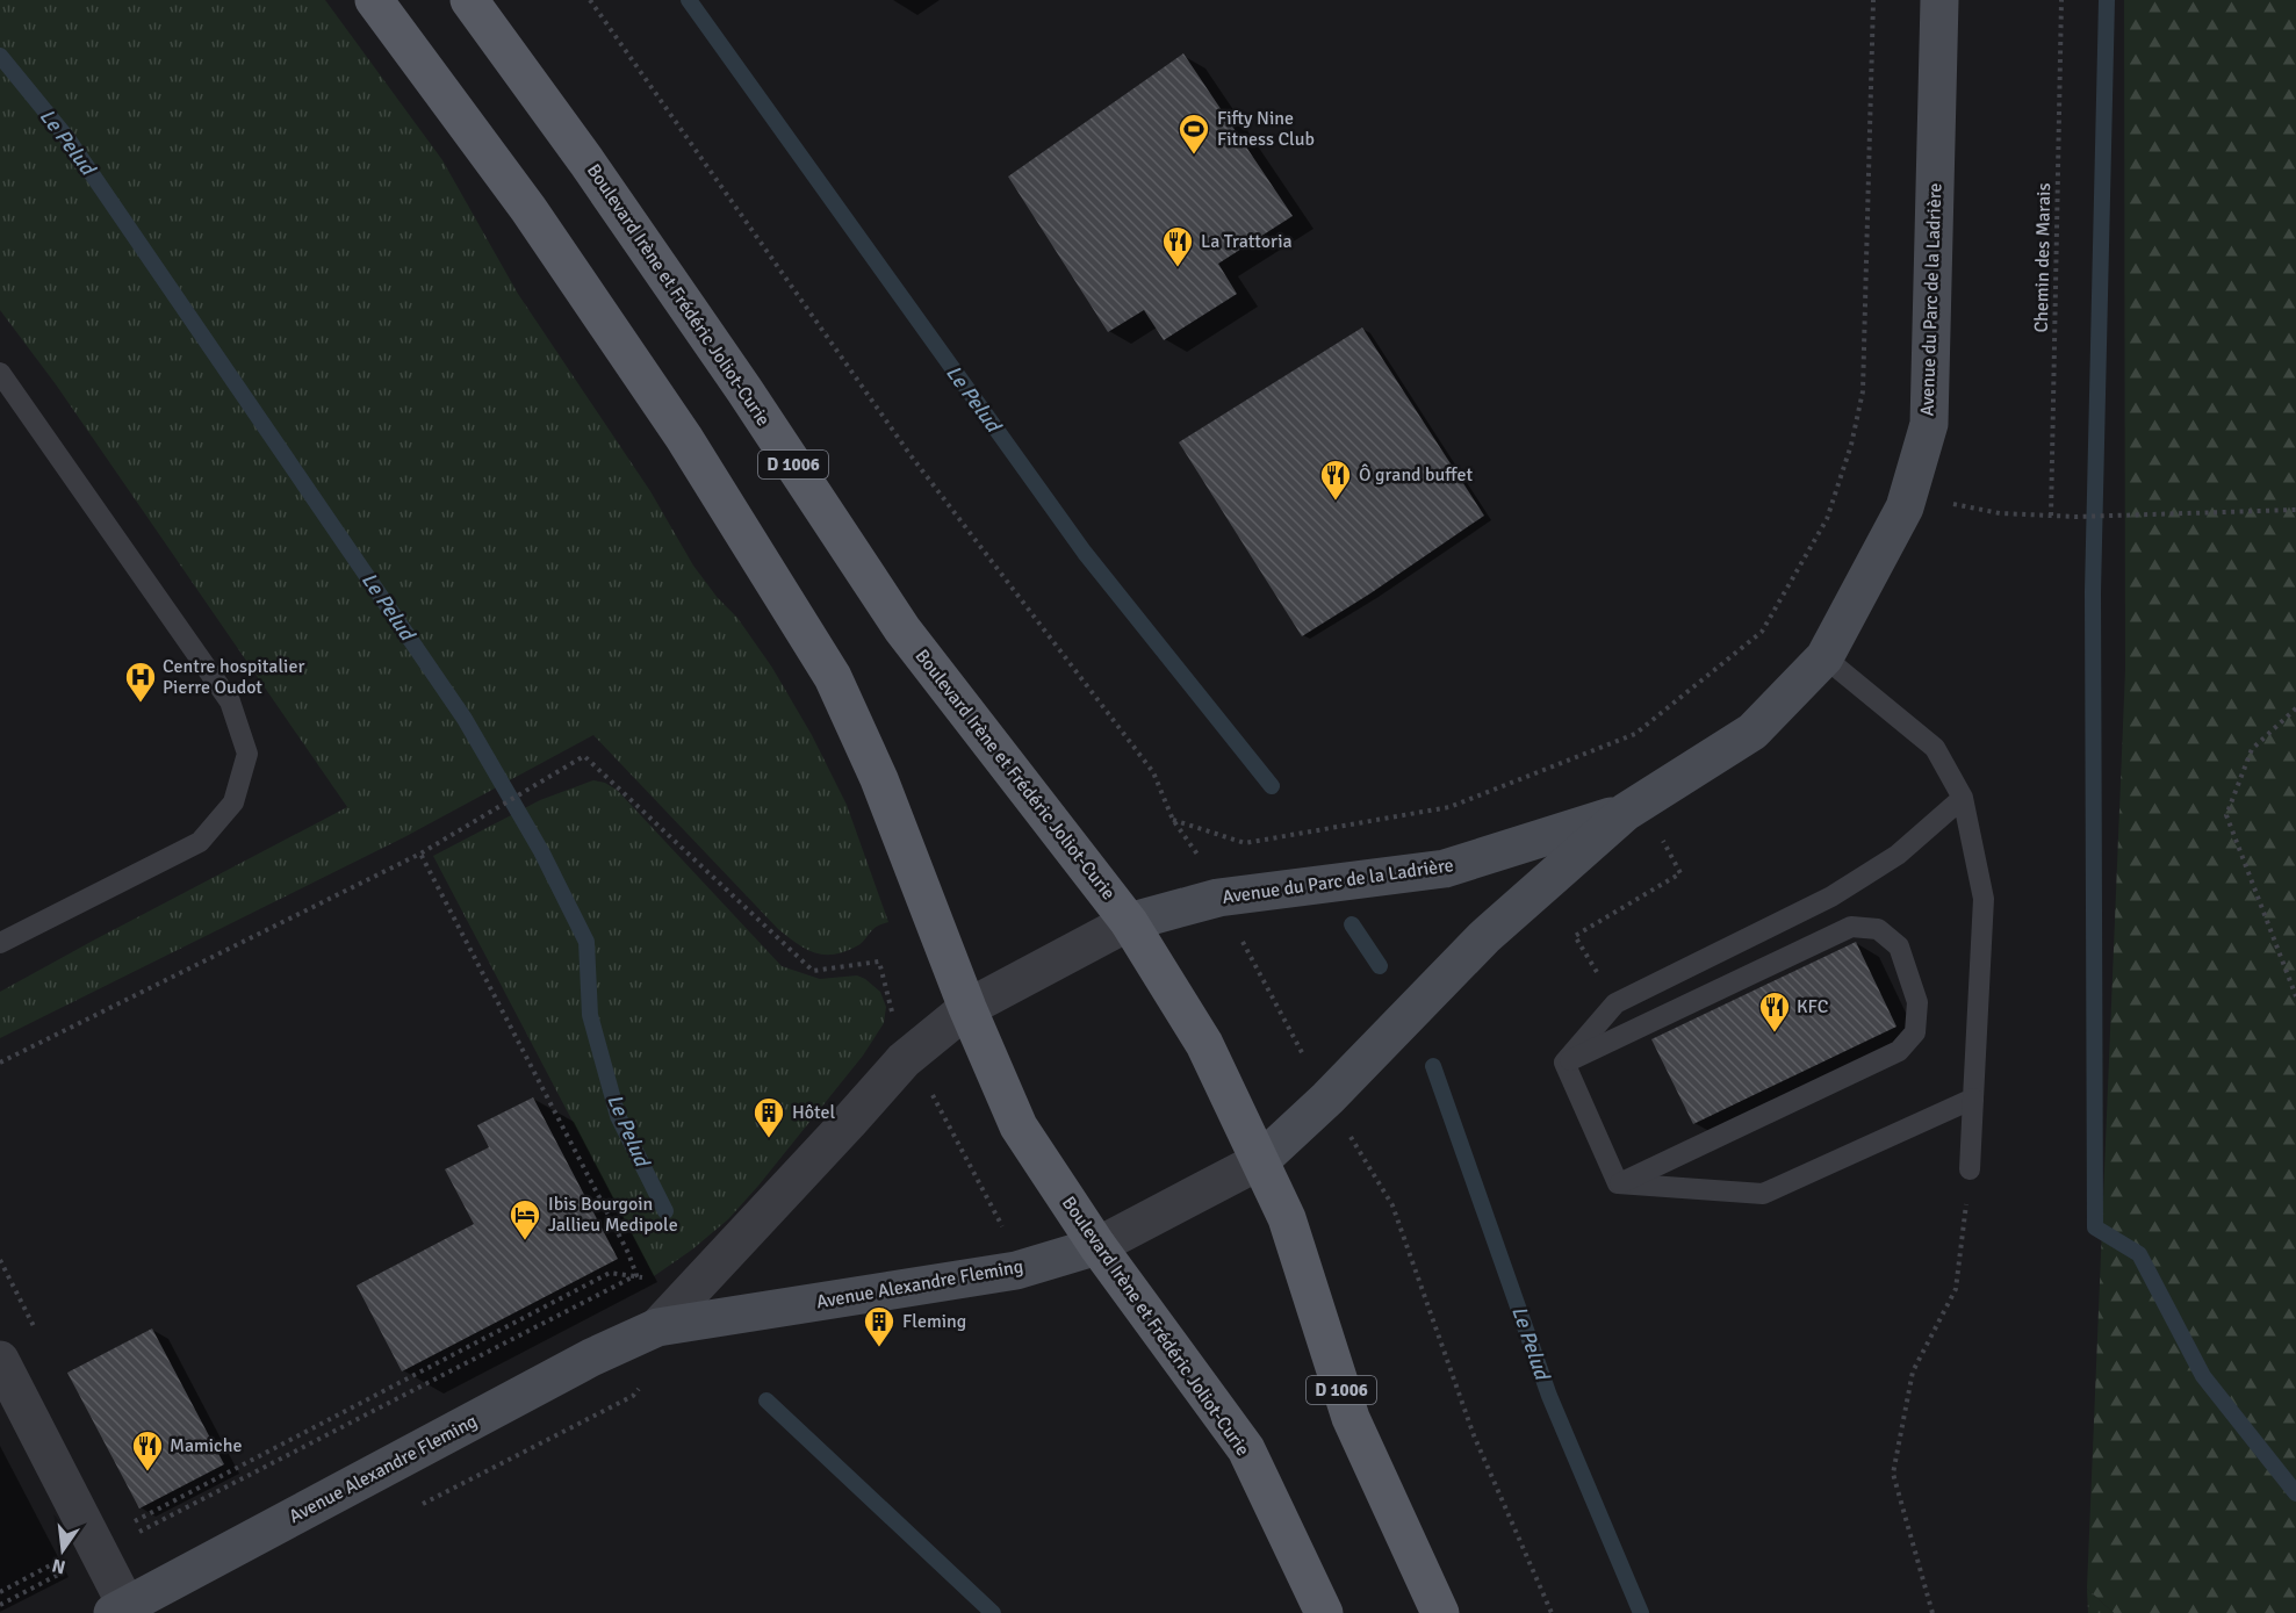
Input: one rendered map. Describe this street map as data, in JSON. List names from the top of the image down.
{
  "streets": {
    "main road": ["Boulevard Irène et Frédéric Joliot-Curie", "D 1006"],
    "street": ["Avenue du Parc de la Ladrière", "Avenue Alexandre Fleming"],
    "path": ["Chemin des Marais"]
  },
  "crossings": [
    ["Boulevard Irène et Frédéric Joliot-Curie", "Avenue du Parc de la Ladrière"],
    ["Boulevard Irène et Frédéric Joliot-Curie", "Avenue Alexandre Fleming"],
    ["Avenue du Parc de la Ladrière", "Avenue Alexandre Fleming"]
  ],
  "water": ["Le Pelud"],
  "places": {
    "sports": ["Fifty Nine Fitness Club"],
    "restaurant": [
      "La Trattoria",
      "Ô grand buffet",
      "KFC",
      "Mamiche"
    ],
    "hospital": ["Centre hospitalier Pierre Oudot"],
    "building": ["Hôtel", "Fleming"],
    "hotel": ["Ibis Bourgoin Jallieu Medipole"]
  },
  "north": "bottom"
}
